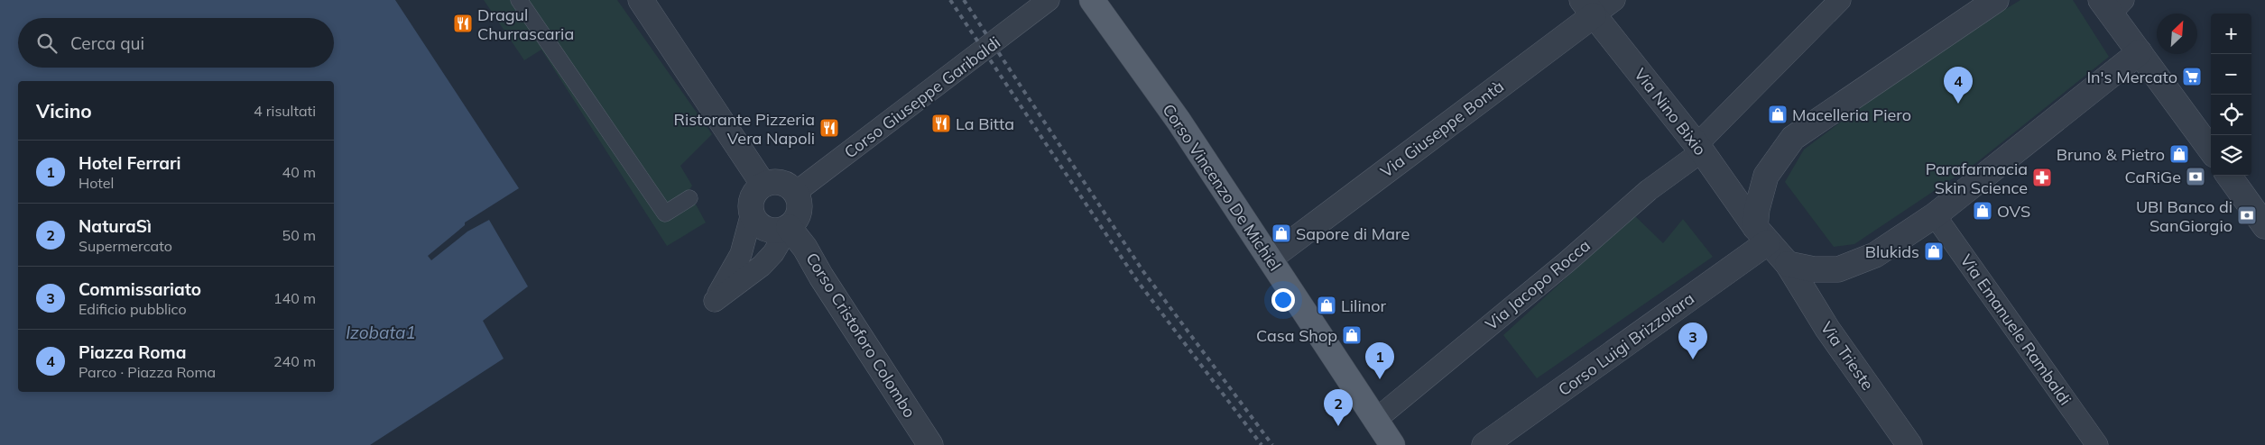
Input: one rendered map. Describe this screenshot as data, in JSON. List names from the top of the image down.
{
  "streets": {
    "main road": ["Corso Vincenzo De Michiel"],
    "street": [
      "Corso Giuseppe Garibaldi",
      "Via Nino Bixio",
      "Via Giuseppe Bontà",
      "Via Jacopo Rocca",
      "Via Emanuele Rambaldi",
      "Corso Cristoforo Colombo",
      "Corso Luigi Brizzolara",
      "Via Trieste"
    ]
  },
  "crossings": [
    ["Corso Giuseppe Garibaldi", "Corso Cristoforo Colombo"],
    ["Via Nino Bixio", "Via Giuseppe Bontà"],
    ["Via Nino Bixio", "Via Jacopo Rocca"],
    ["Via Nino Bixio", "Corso Luigi Brizzolara"],
    ["Via Nino Bixio", "Via Trieste"],
    ["Via Giuseppe Bontà", "Corso Vincenzo De Michiel"],
    ["Corso Vincenzo De Michiel", "Via Jacopo Rocca"]
  ],
  "water": ["Izobata1"],
  "places": {
    "restaurant": ["Dragul Churrascaria", "La Bitta", "Ristorante Pizzeria Vera Napoli"],
    "supermarket": ["In's Mercato"],
    "shop": [
      "Macelleria Piero",
      "Bruno & Pietro",
      "OVS",
      "Sapore di Mare",
      "Blukids",
      "Lilinor",
      "Casa Shop"
    ],
    "bank": ["CaRiGe", "UBI Banco di SanGiorgio"],
    "pharmacy": ["Parafarmacia Skin Science"]
  },
  "north": "top right",
  "page": {
    "map_buttons": ["+", "−"],
    "search": "Cerca qui",
    "pins": [
      "4",
      "3",
      "1",
      "2"
    ],
    "heading": ["Vicino", "4 risultati"],
    "list": [
      {
        "mark": "1",
        "name": "Hotel Ferrari",
        "note": "Hotel",
        "value": "40 m"
      },
      {
        "mark": "2",
        "name": "NaturaSì",
        "note": "Supermercato",
        "value": "50 m"
      },
      {
        "mark": "3",
        "name": "Commissariato",
        "note": "Edificio pubblico",
        "value": "140 m"
      },
      {
        "mark": "4",
        "name": "Piazza Roma",
        "note": "Parco · Piazza Roma",
        "value": "240 m"
      }
    ]
  }
}
